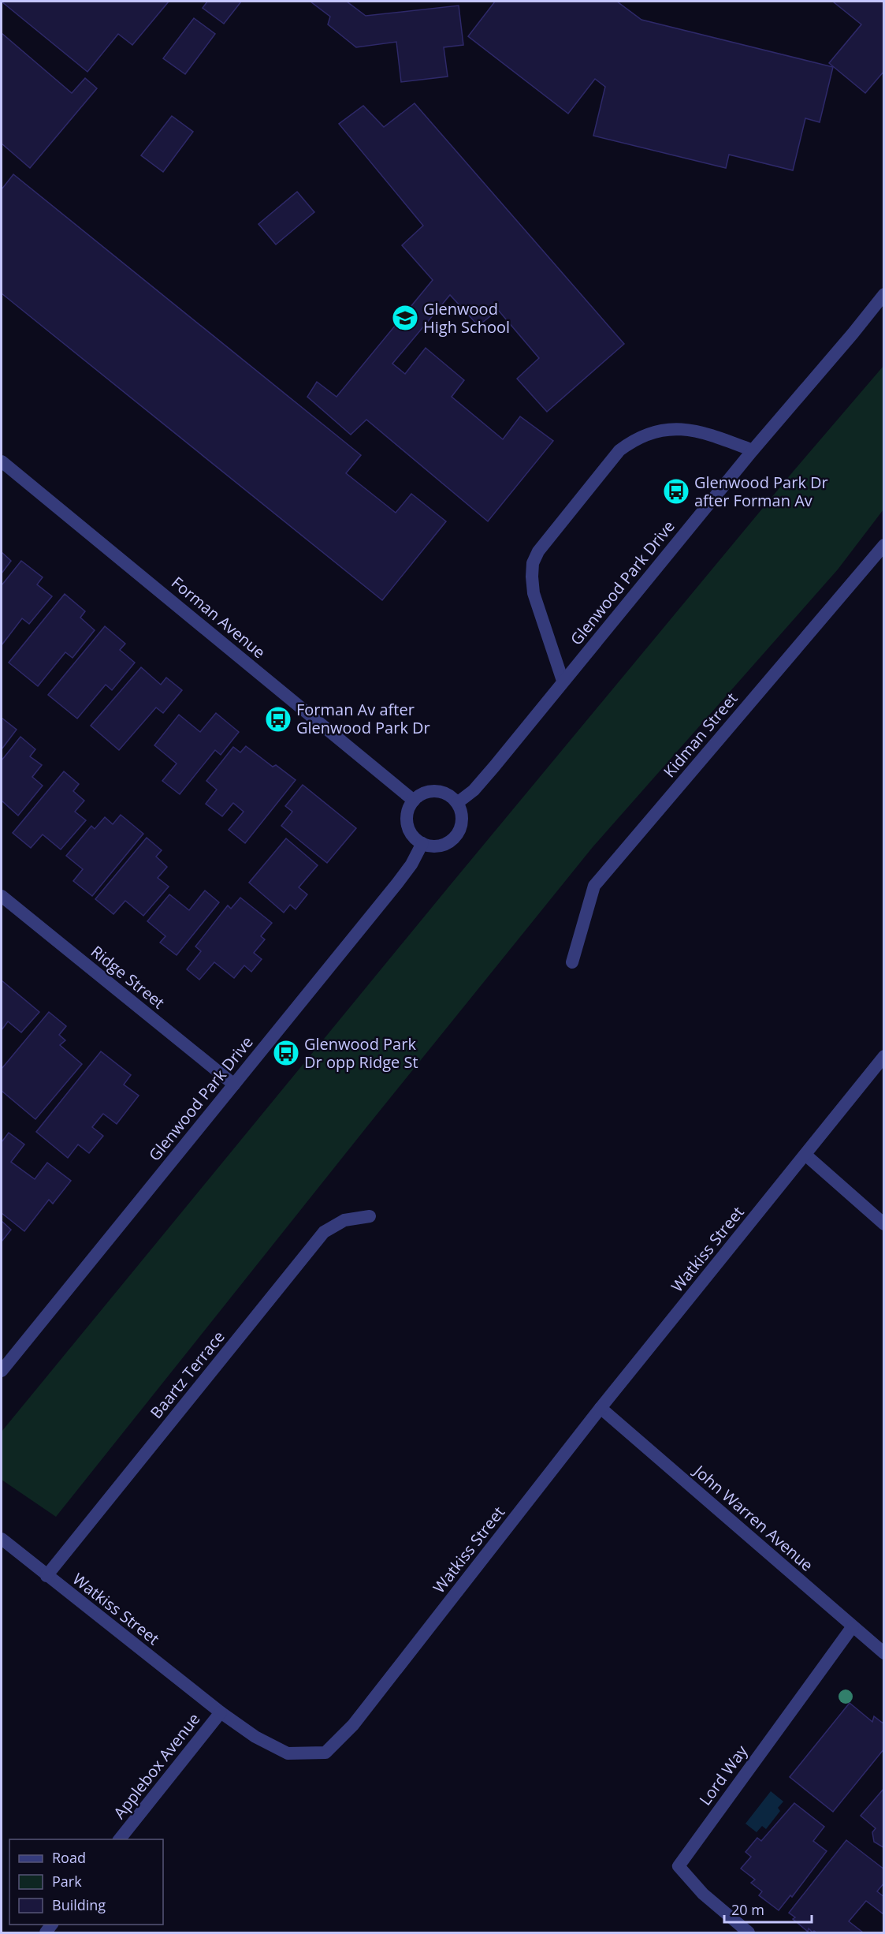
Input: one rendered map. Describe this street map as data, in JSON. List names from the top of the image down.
{
  "streets": {
    "street": [
      "Glenwood Park Drive",
      "Forman Avenue",
      "Kidman Street",
      "Ridge Street",
      "Watkiss Street",
      "Baartz Terrace",
      "John Warren Avenue",
      "Applebox Avenue",
      "Lord Way"
    ]
  },
  "crossings": [
    ["Glenwood Park Drive", "Forman Avenue"],
    ["Glenwood Park Drive", "Ridge Street"],
    ["Watkiss Street", "Baartz Terrace"],
    ["Watkiss Street", "John Warren Avenue"],
    ["Watkiss Street", "Applebox Avenue"],
    ["John Warren Avenue", "Lord Way"]
  ],
  "places": {
    "school or university": ["Glenwood High School"],
    "bus stop": ["Glenwood Park Dr after Forman Av", "Forman Av after Glenwood Park Dr", "Glenwood Park Dr opp Ridge St"]
  },
  "legend": ["Road", "Park", "Building"],
  "scale_bar": "20 m"
}
